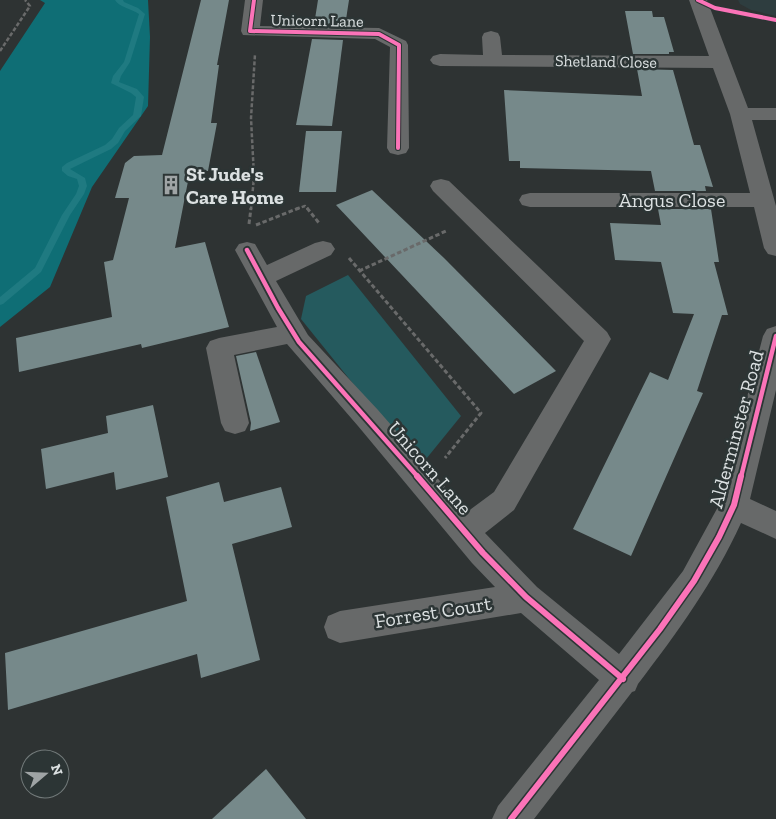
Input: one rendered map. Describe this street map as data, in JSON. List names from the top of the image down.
{
  "streets": {
    "street": [
      "Unicorn Lane",
      "Shetland Close",
      "Angus Close",
      "Alderminster Road",
      "Forrest Court"
    ]
  },
  "crossings": [
    ["Unicorn Lane", "Alderminster Road"],
    ["Unicorn Lane", "Forrest Court"]
  ],
  "places": {
    "building": ["St Jude's Care Home"]
  },
  "north": "right"
}
